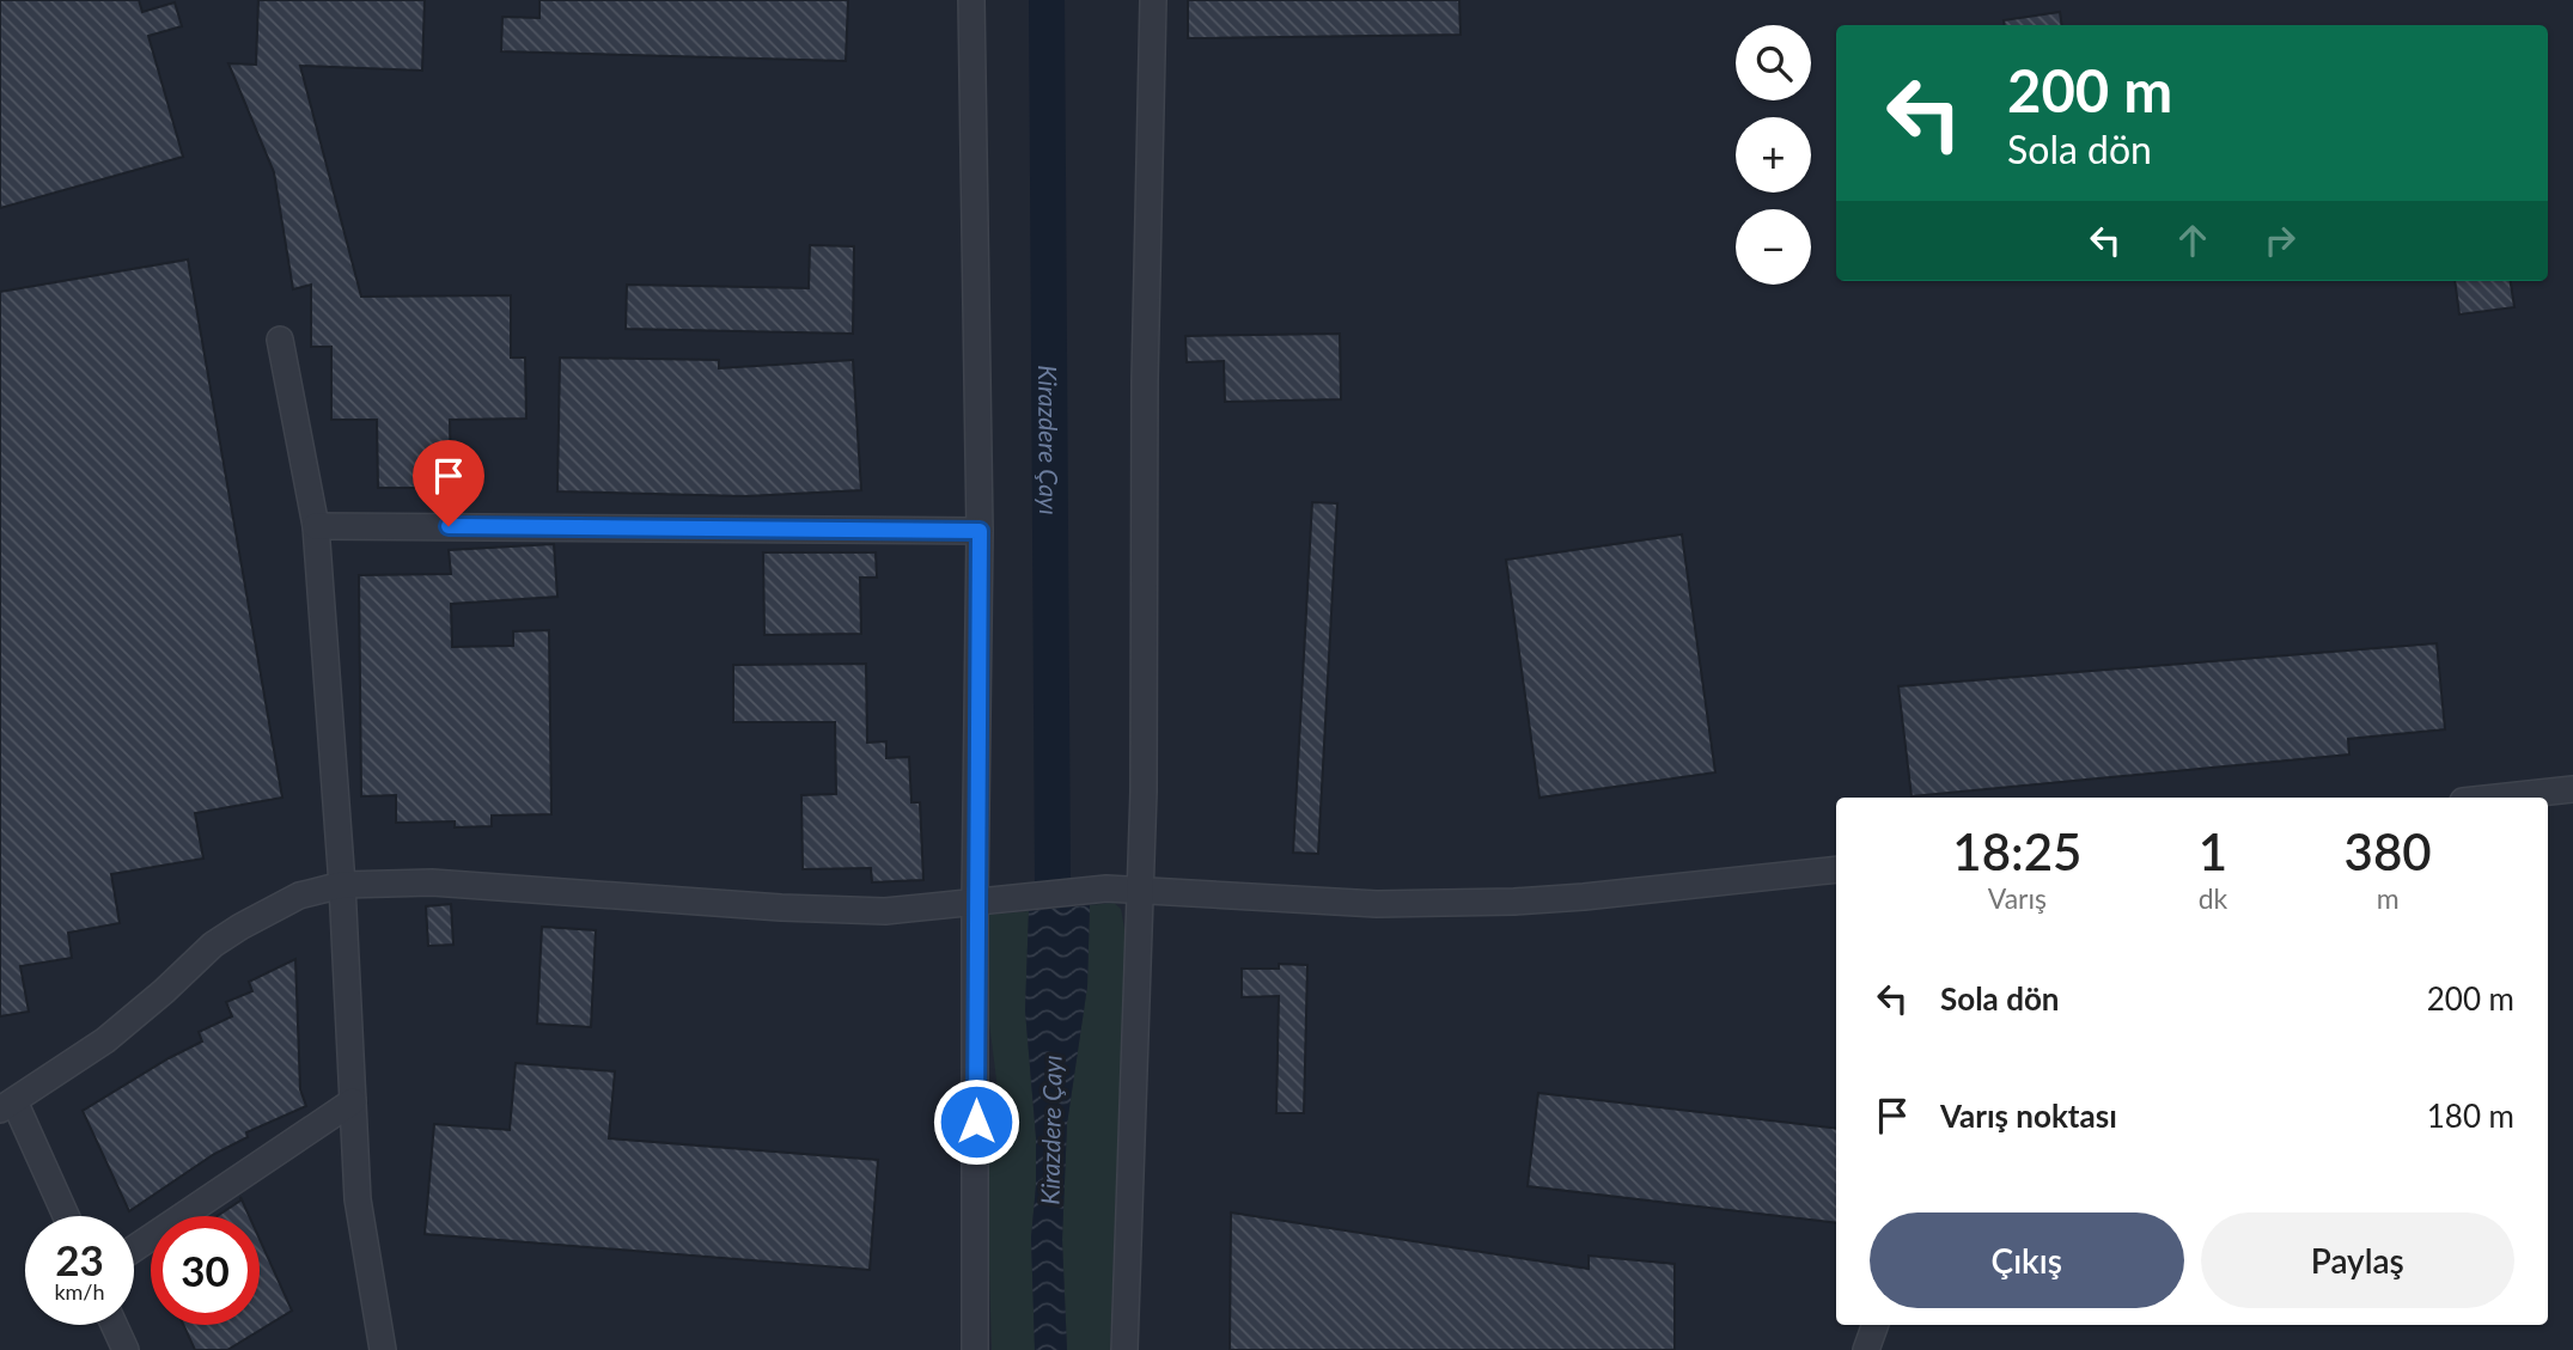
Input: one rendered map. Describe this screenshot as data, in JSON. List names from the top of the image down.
{
  "water": ["Kirazdere Çayı"],
  "page": {
    "map_buttons": ["+", "−"],
    "turn": ["200 m", "Sola dön"],
    "eta": [
      "18:25",
      "Varış",
      "1",
      "dk",
      "380",
      "m"
    ],
    "list": [
      {
        "name": "Sola dön",
        "value": "200 m"
      },
      {
        "name": "Varış noktası",
        "value": "180 m"
      }
    ],
    "buttons": ["Çıkış", "Paylaş"],
    "speed": "23 km/h",
    "limit": "30"
  }
}
